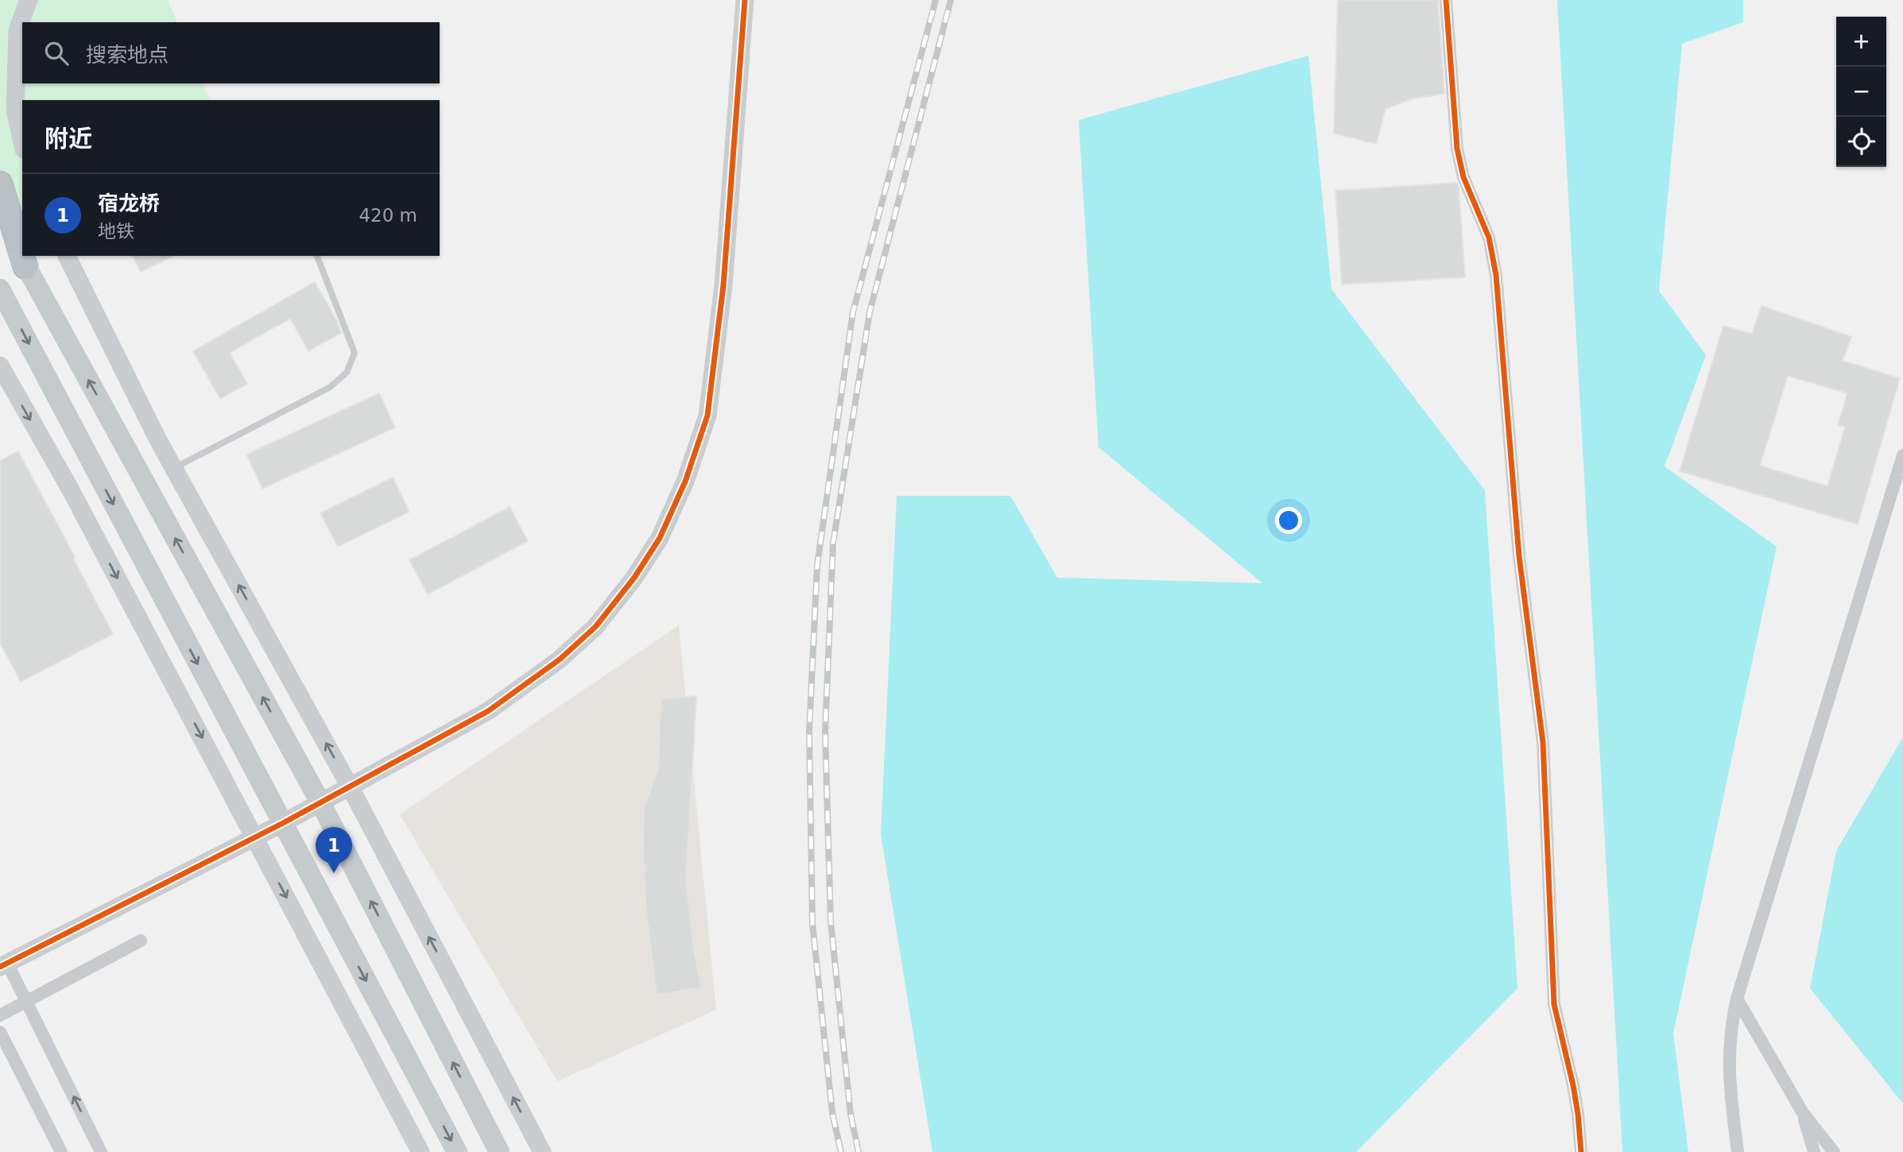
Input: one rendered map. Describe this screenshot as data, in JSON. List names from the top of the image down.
{
  "page": {
    "map_buttons": ["+", "−"],
    "search": "搜索地点",
    "heading": "附近",
    "list": [
      {
        "mark": "1",
        "name": "宿龙桥",
        "note": "地铁",
        "value": "420 m"
      }
    ],
    "pins": "1"
  }
}
